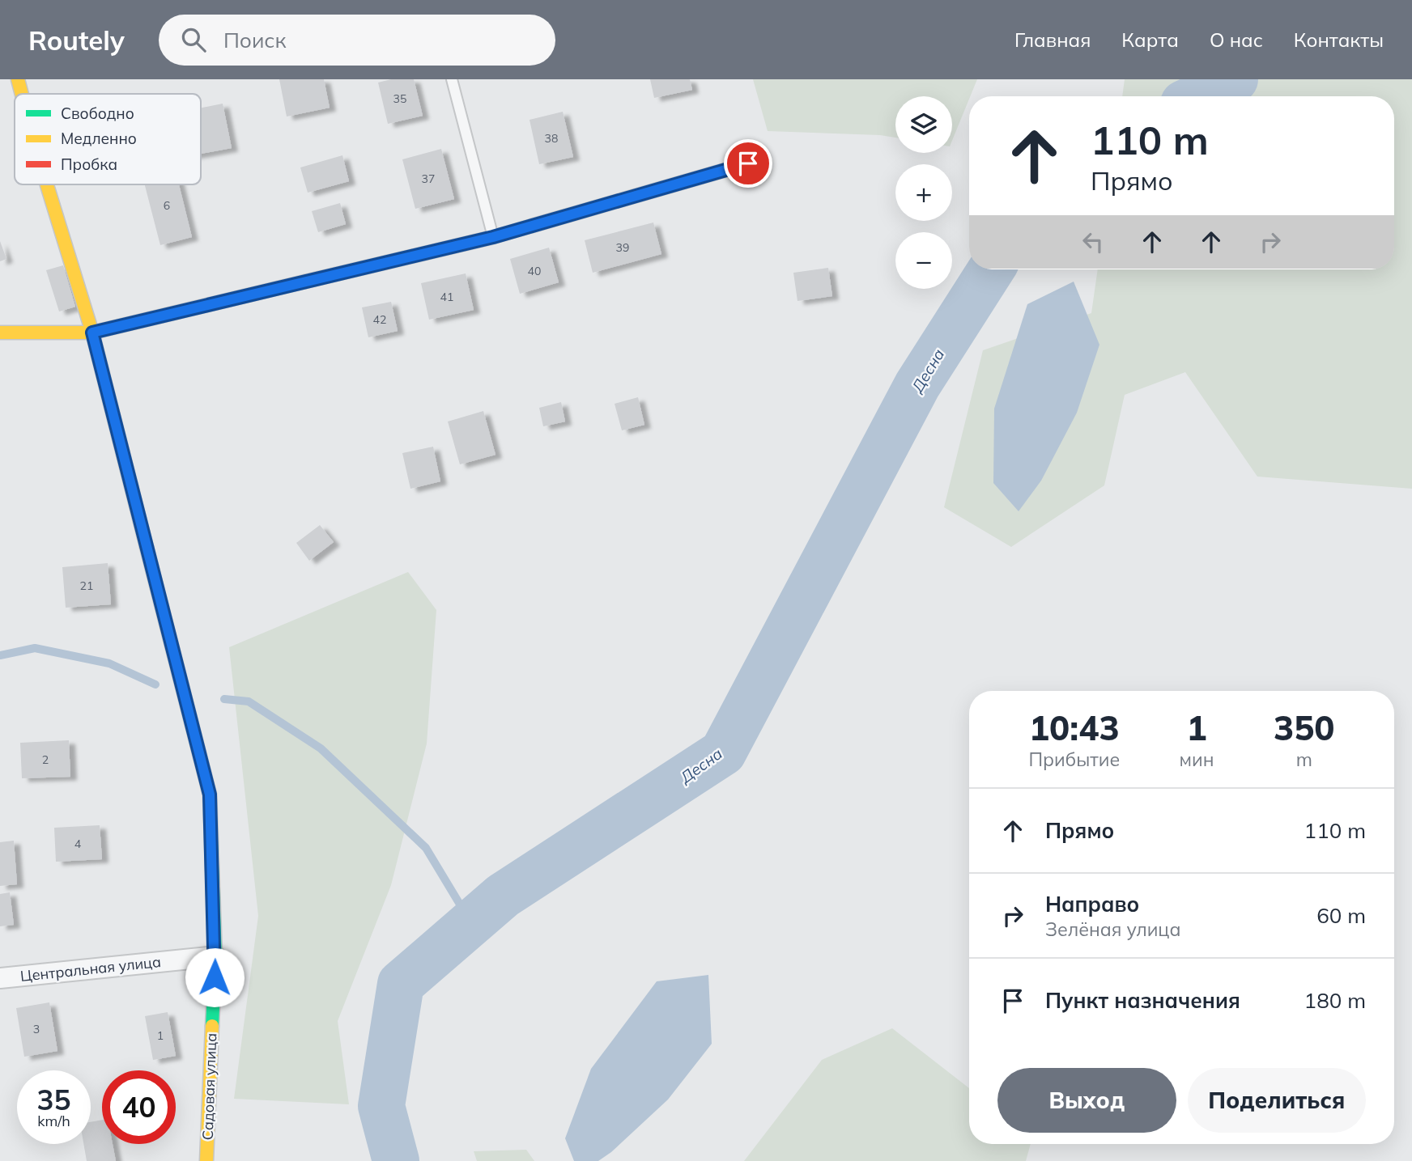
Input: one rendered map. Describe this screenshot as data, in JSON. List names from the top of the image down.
{
  "streets": {
    "street": ["Центральная улица", "Садовая улица"]
  },
  "crossings": [
    ["Центральная улица", "Садовая улица"]
  ],
  "water": ["Десна"],
  "house_numbers": [
    "35",
    "38",
    "37",
    "6",
    "39",
    "40",
    "41",
    "42",
    "21",
    "2",
    "4",
    "3",
    "1"
  ],
  "legend": ["Свободно", "Медленно", "Пробка"],
  "page": {
    "header": "Routely",
    "search": "Поиск",
    "nav": [
      "Главная",
      "Карта",
      "О нас",
      "Контакты"
    ],
    "map_buttons": ["+", "−"],
    "turn": ["110 m", "Прямо"],
    "eta": [
      "10:43",
      "Прибытие",
      "1",
      "мин",
      "350",
      "m"
    ],
    "list": [
      {
        "name": "Прямо",
        "value": "110 m"
      },
      {
        "name": "Направо",
        "note": "Зелёная улица",
        "value": "60 m"
      },
      {
        "name": "Пункт назначения",
        "value": "180 m"
      }
    ],
    "buttons": ["Выход", "Поделиться"],
    "speed": "35 km/h",
    "limit": "40"
  }
}
